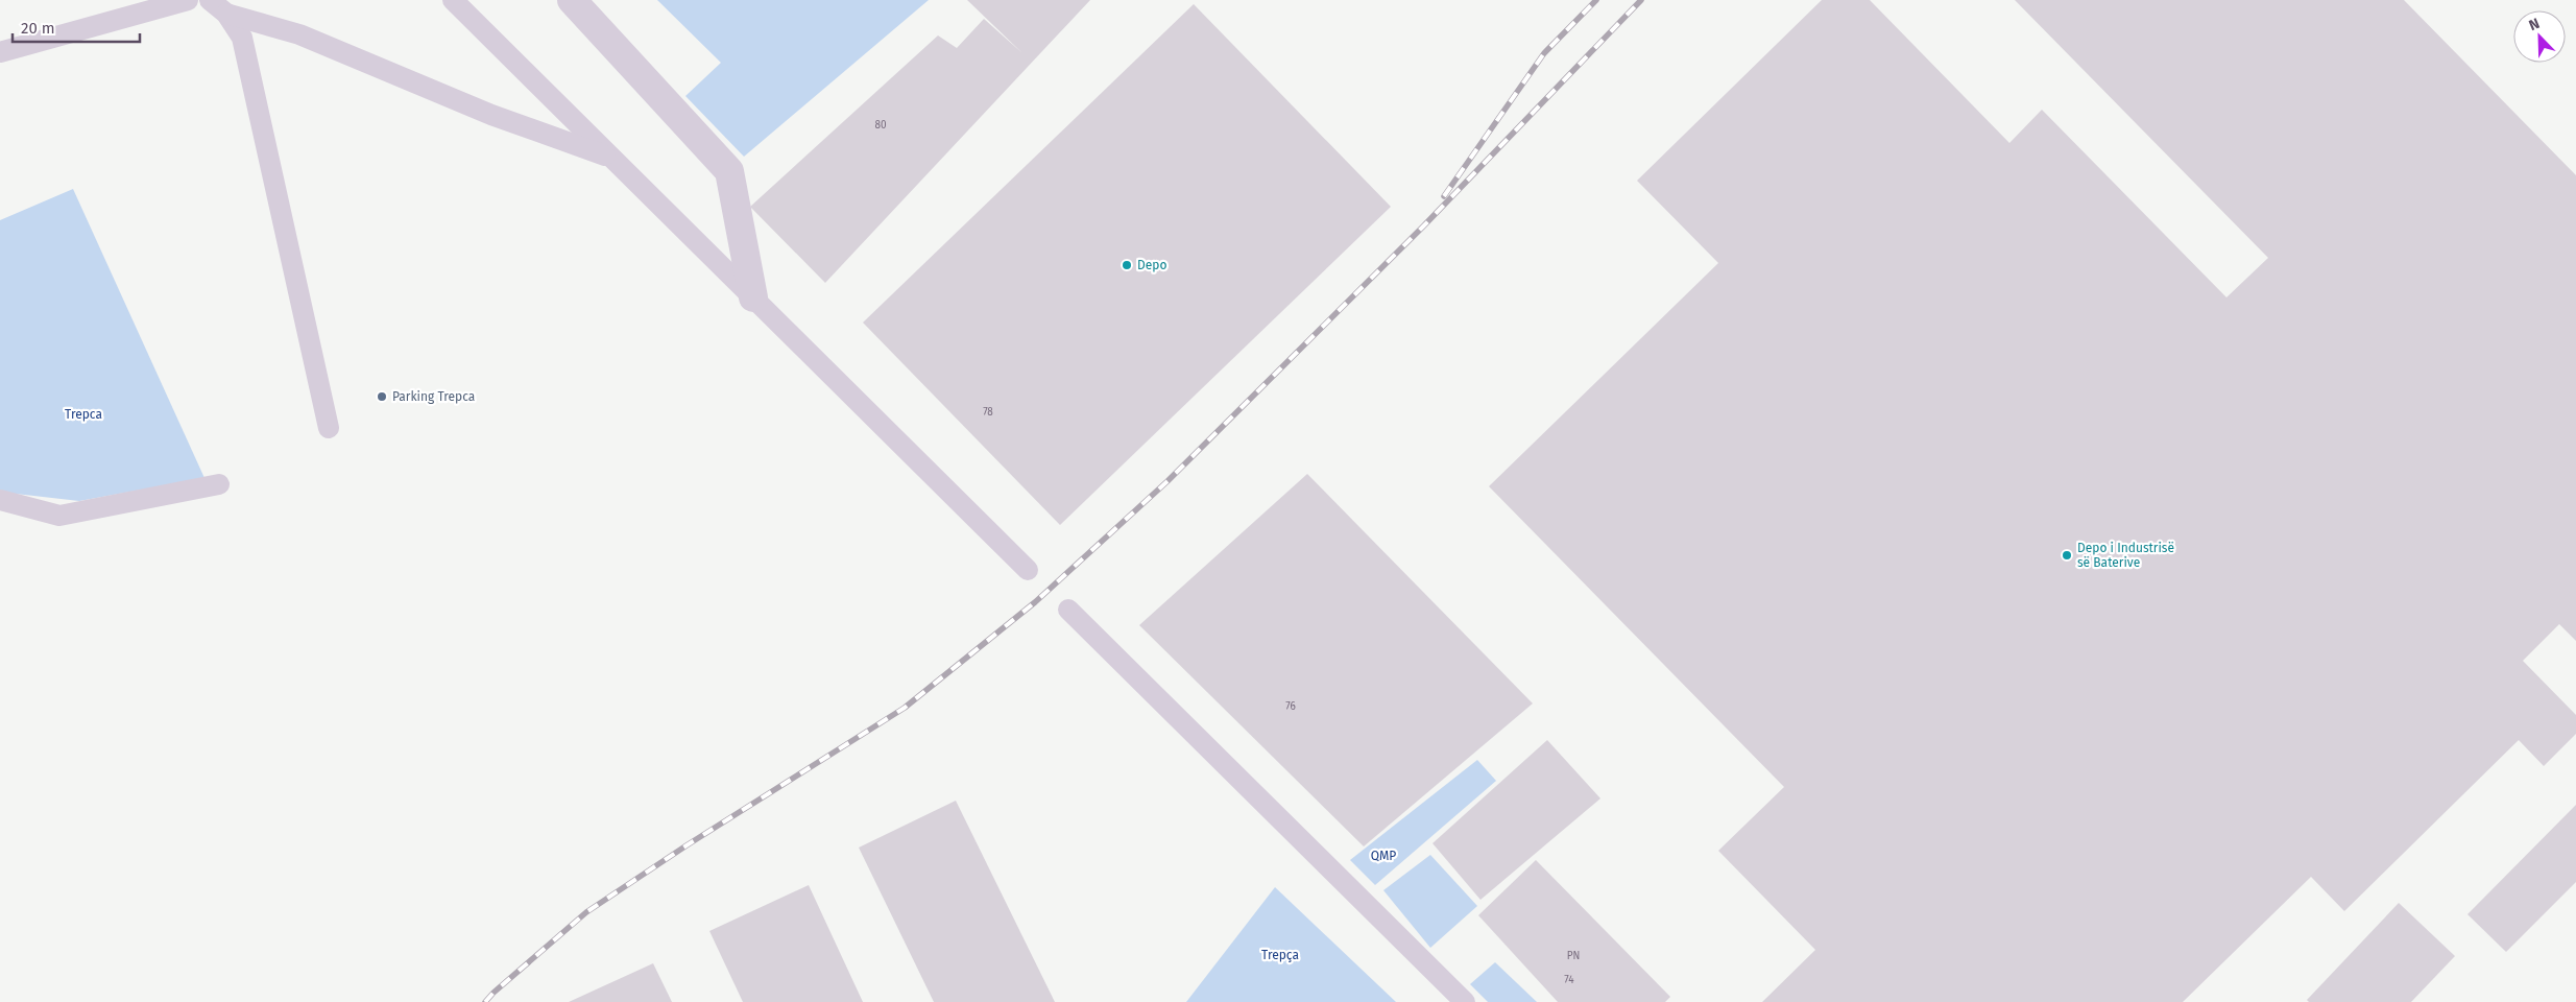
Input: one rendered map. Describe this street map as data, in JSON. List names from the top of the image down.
{
  "parks": ["Trepca", "QMP", "Trepça"],
  "places": ["Depo", "Parking Trepca", "Depo i Industrisë së Baterive"],
  "house_numbers": [
    "80",
    "78",
    "76",
    "PN",
    "74"
  ],
  "scale_bar": "20 m",
  "north": "top left"
}
